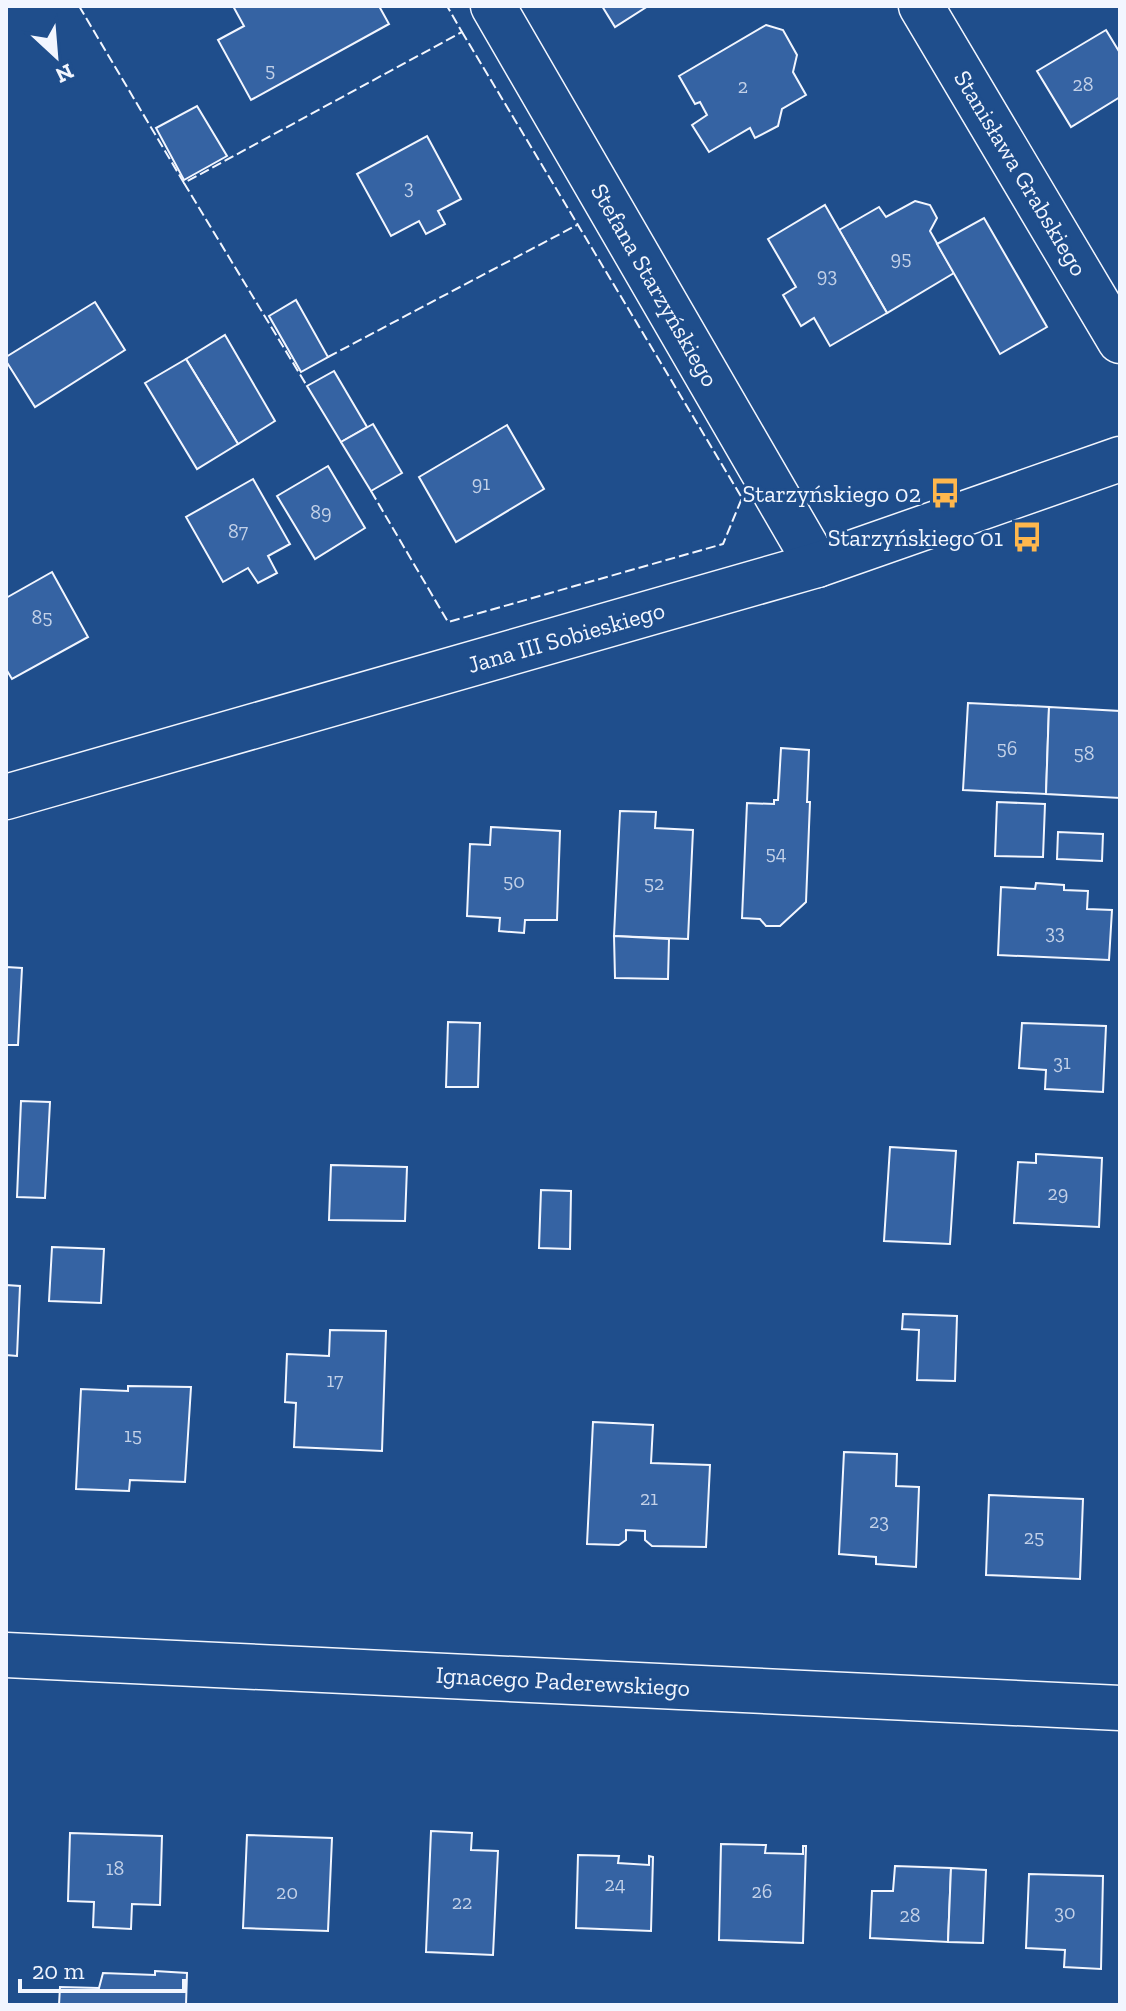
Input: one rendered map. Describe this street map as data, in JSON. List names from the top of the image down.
{
  "streets": {
    "street": [
      "Stanisława Grabskiego",
      "Stefana Starzyńskiego",
      "Jana III Sobieskiego",
      "Ignacego Paderewskiego"
    ]
  },
  "crossings": [
    ["Stefana Starzyńskiego", "Jana III Sobieskiego"]
  ],
  "places": {
    "bus stop": ["Starzyńskiego 02", "Starzyńskiego 01"]
  },
  "house_numbers": [
    "5",
    "28",
    "2",
    "3",
    "95",
    "93",
    "91",
    "89",
    "87",
    "85",
    "56",
    "58",
    "54",
    "50",
    "52",
    "33",
    "31",
    "29",
    "17",
    "15",
    "21",
    "23",
    "25",
    "18",
    "24",
    "26",
    "20",
    "22",
    "30",
    "28"
  ],
  "scale_bar": "20 m",
  "north": "bottom right"
}
